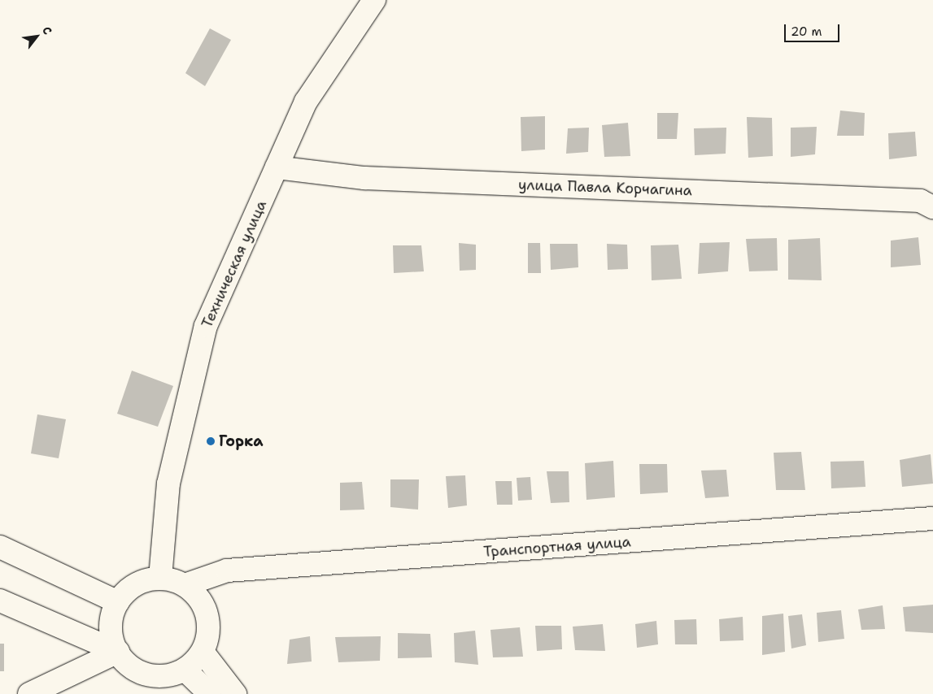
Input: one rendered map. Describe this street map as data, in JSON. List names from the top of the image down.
{
  "streets": {
    "street": ["улица Павла Корчагина", "Техническая улица", "Транспортная улица"]
  },
  "crossings": [
    ["улица Павла Корчагина", "Техническая улица"],
    ["Техническая улица", "Транспортная улица"]
  ],
  "places": ["Горка"],
  "scale_bar": "20 m",
  "north": "top right"
}
